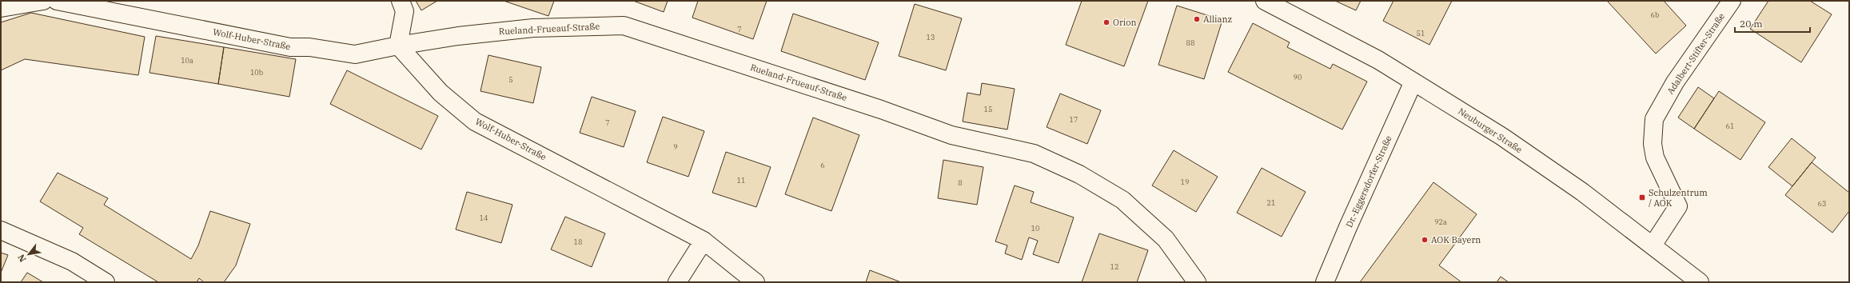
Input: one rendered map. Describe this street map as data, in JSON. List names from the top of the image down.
{
  "streets": {
    "street": [
      "Rueland-Frueauf-Straße",
      "Wolf-Huber-Straße",
      "Adalbert-Stifter-Straße",
      "Neuburger Straße",
      "Dr.-Eggersdorfer-Straße"
    ]
  },
  "crossings": [
    ["Rueland-Frueauf-Straße", "Wolf-Huber-Straße"],
    ["Adalbert-Stifter-Straße", "Neuburger Straße"],
    ["Neuburger Straße", "Dr.-Eggersdorfer-Straße"]
  ],
  "places": {
    "other": ["Allianz", "Orion", "AOK Bayern"],
    "transit": ["Schulzentrum / AOK"]
  },
  "house_numbers": [
    "6b",
    "7",
    "51",
    "13",
    "88",
    "10a",
    "10b",
    "90",
    "5",
    "15",
    "17",
    "7",
    "61",
    "9",
    "6",
    "11",
    "19",
    "8",
    "21",
    "63",
    "14",
    "92a",
    "10",
    "18",
    "12"
  ],
  "scale_bar": "20 m",
  "north": "bottom left"
}
